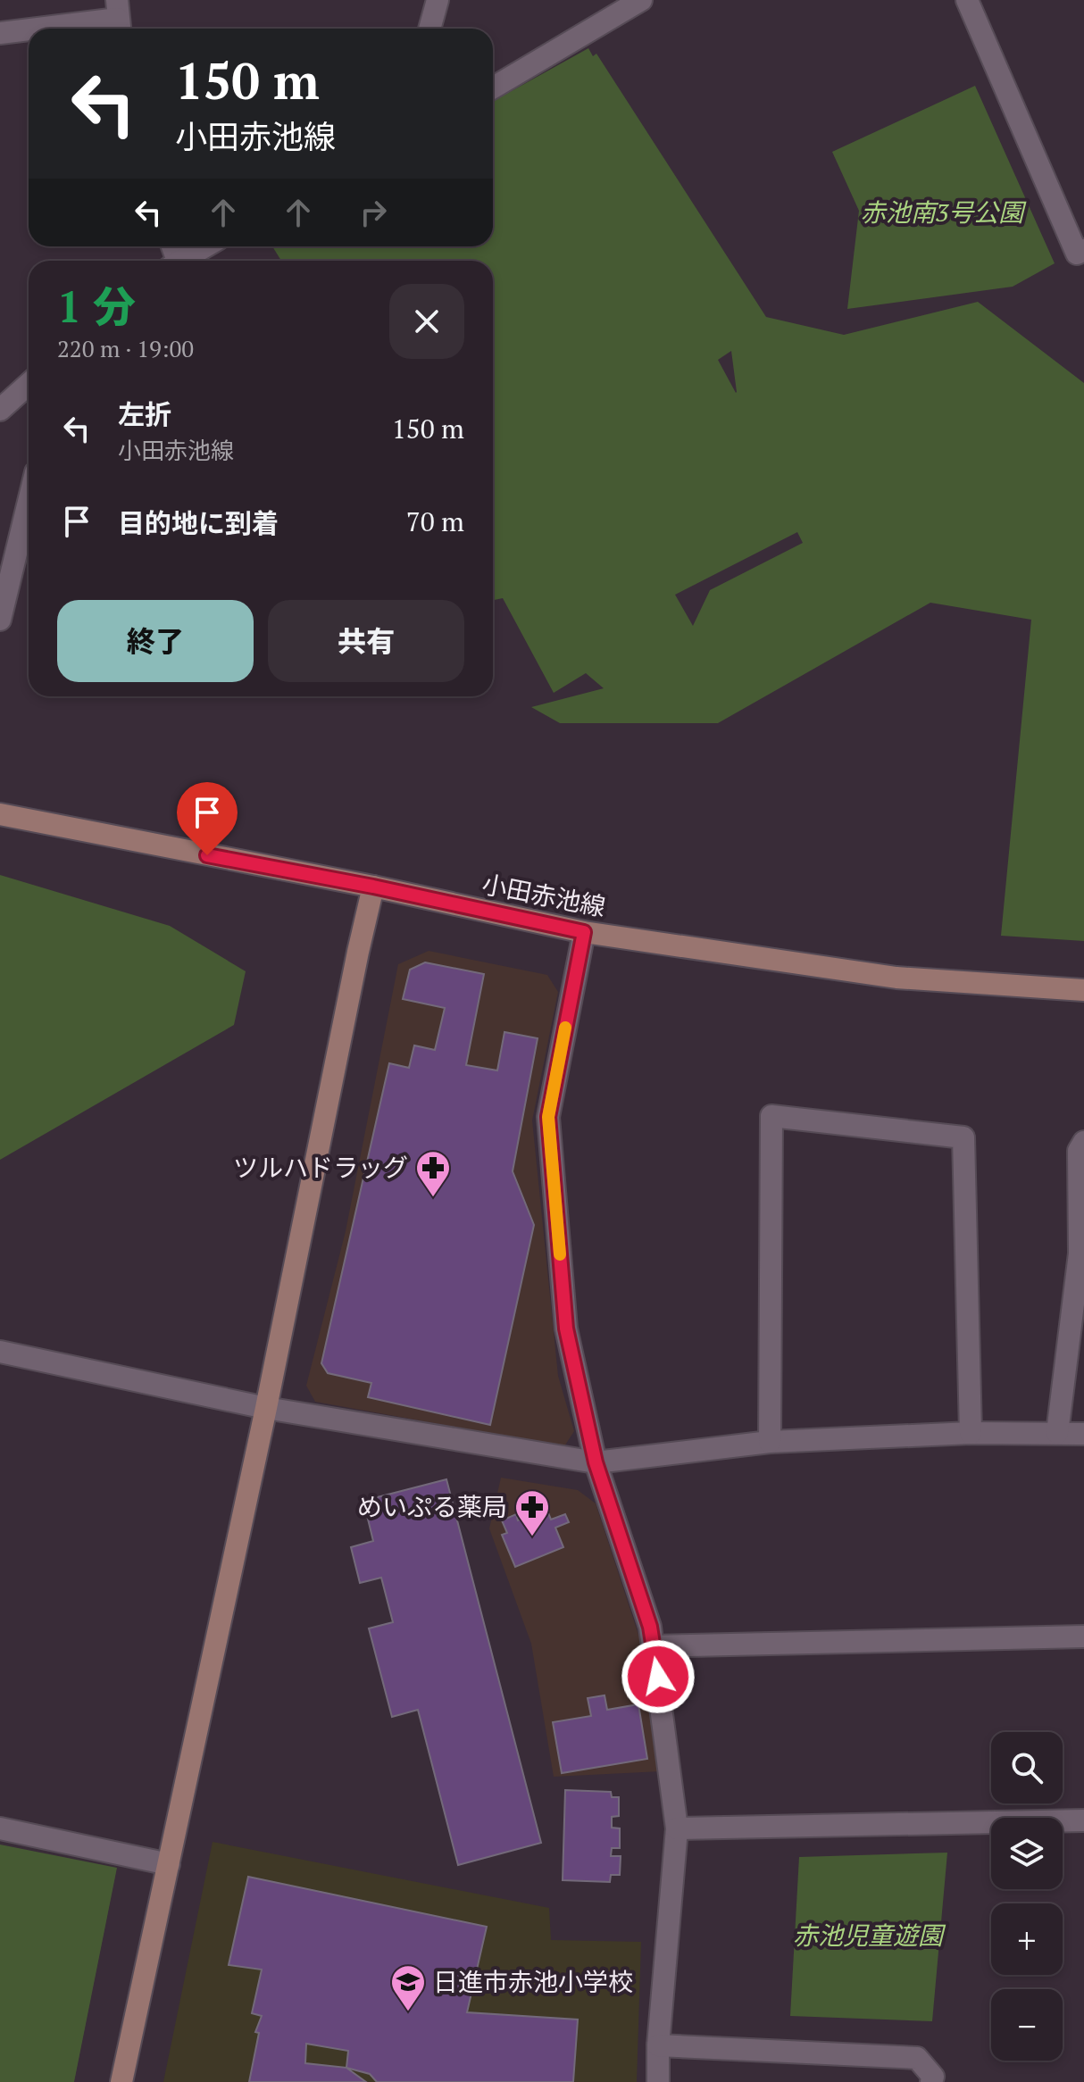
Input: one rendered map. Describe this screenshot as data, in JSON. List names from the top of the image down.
{
  "streets": {
    "street": ["小田赤池線"]
  },
  "parks": ["赤池南3号公園", "赤池児童遊園"],
  "places": {
    "pharmacy": ["ツルハドラッグ", "めいぷる薬局"],
    "school or university": ["日進市赤池小学校"]
  },
  "page": {
    "turn": ["150 m", "小田赤池線"],
    "heading": ["1 分", "220 m · 19:00"],
    "list": [
      {
        "name": "左折",
        "note": "小田赤池線",
        "value": "150 m"
      },
      {
        "name": "目的地に到着",
        "value": "70 m"
      }
    ],
    "buttons": ["終了", "共有"],
    "map_buttons": ["+", "−"]
  }
}
